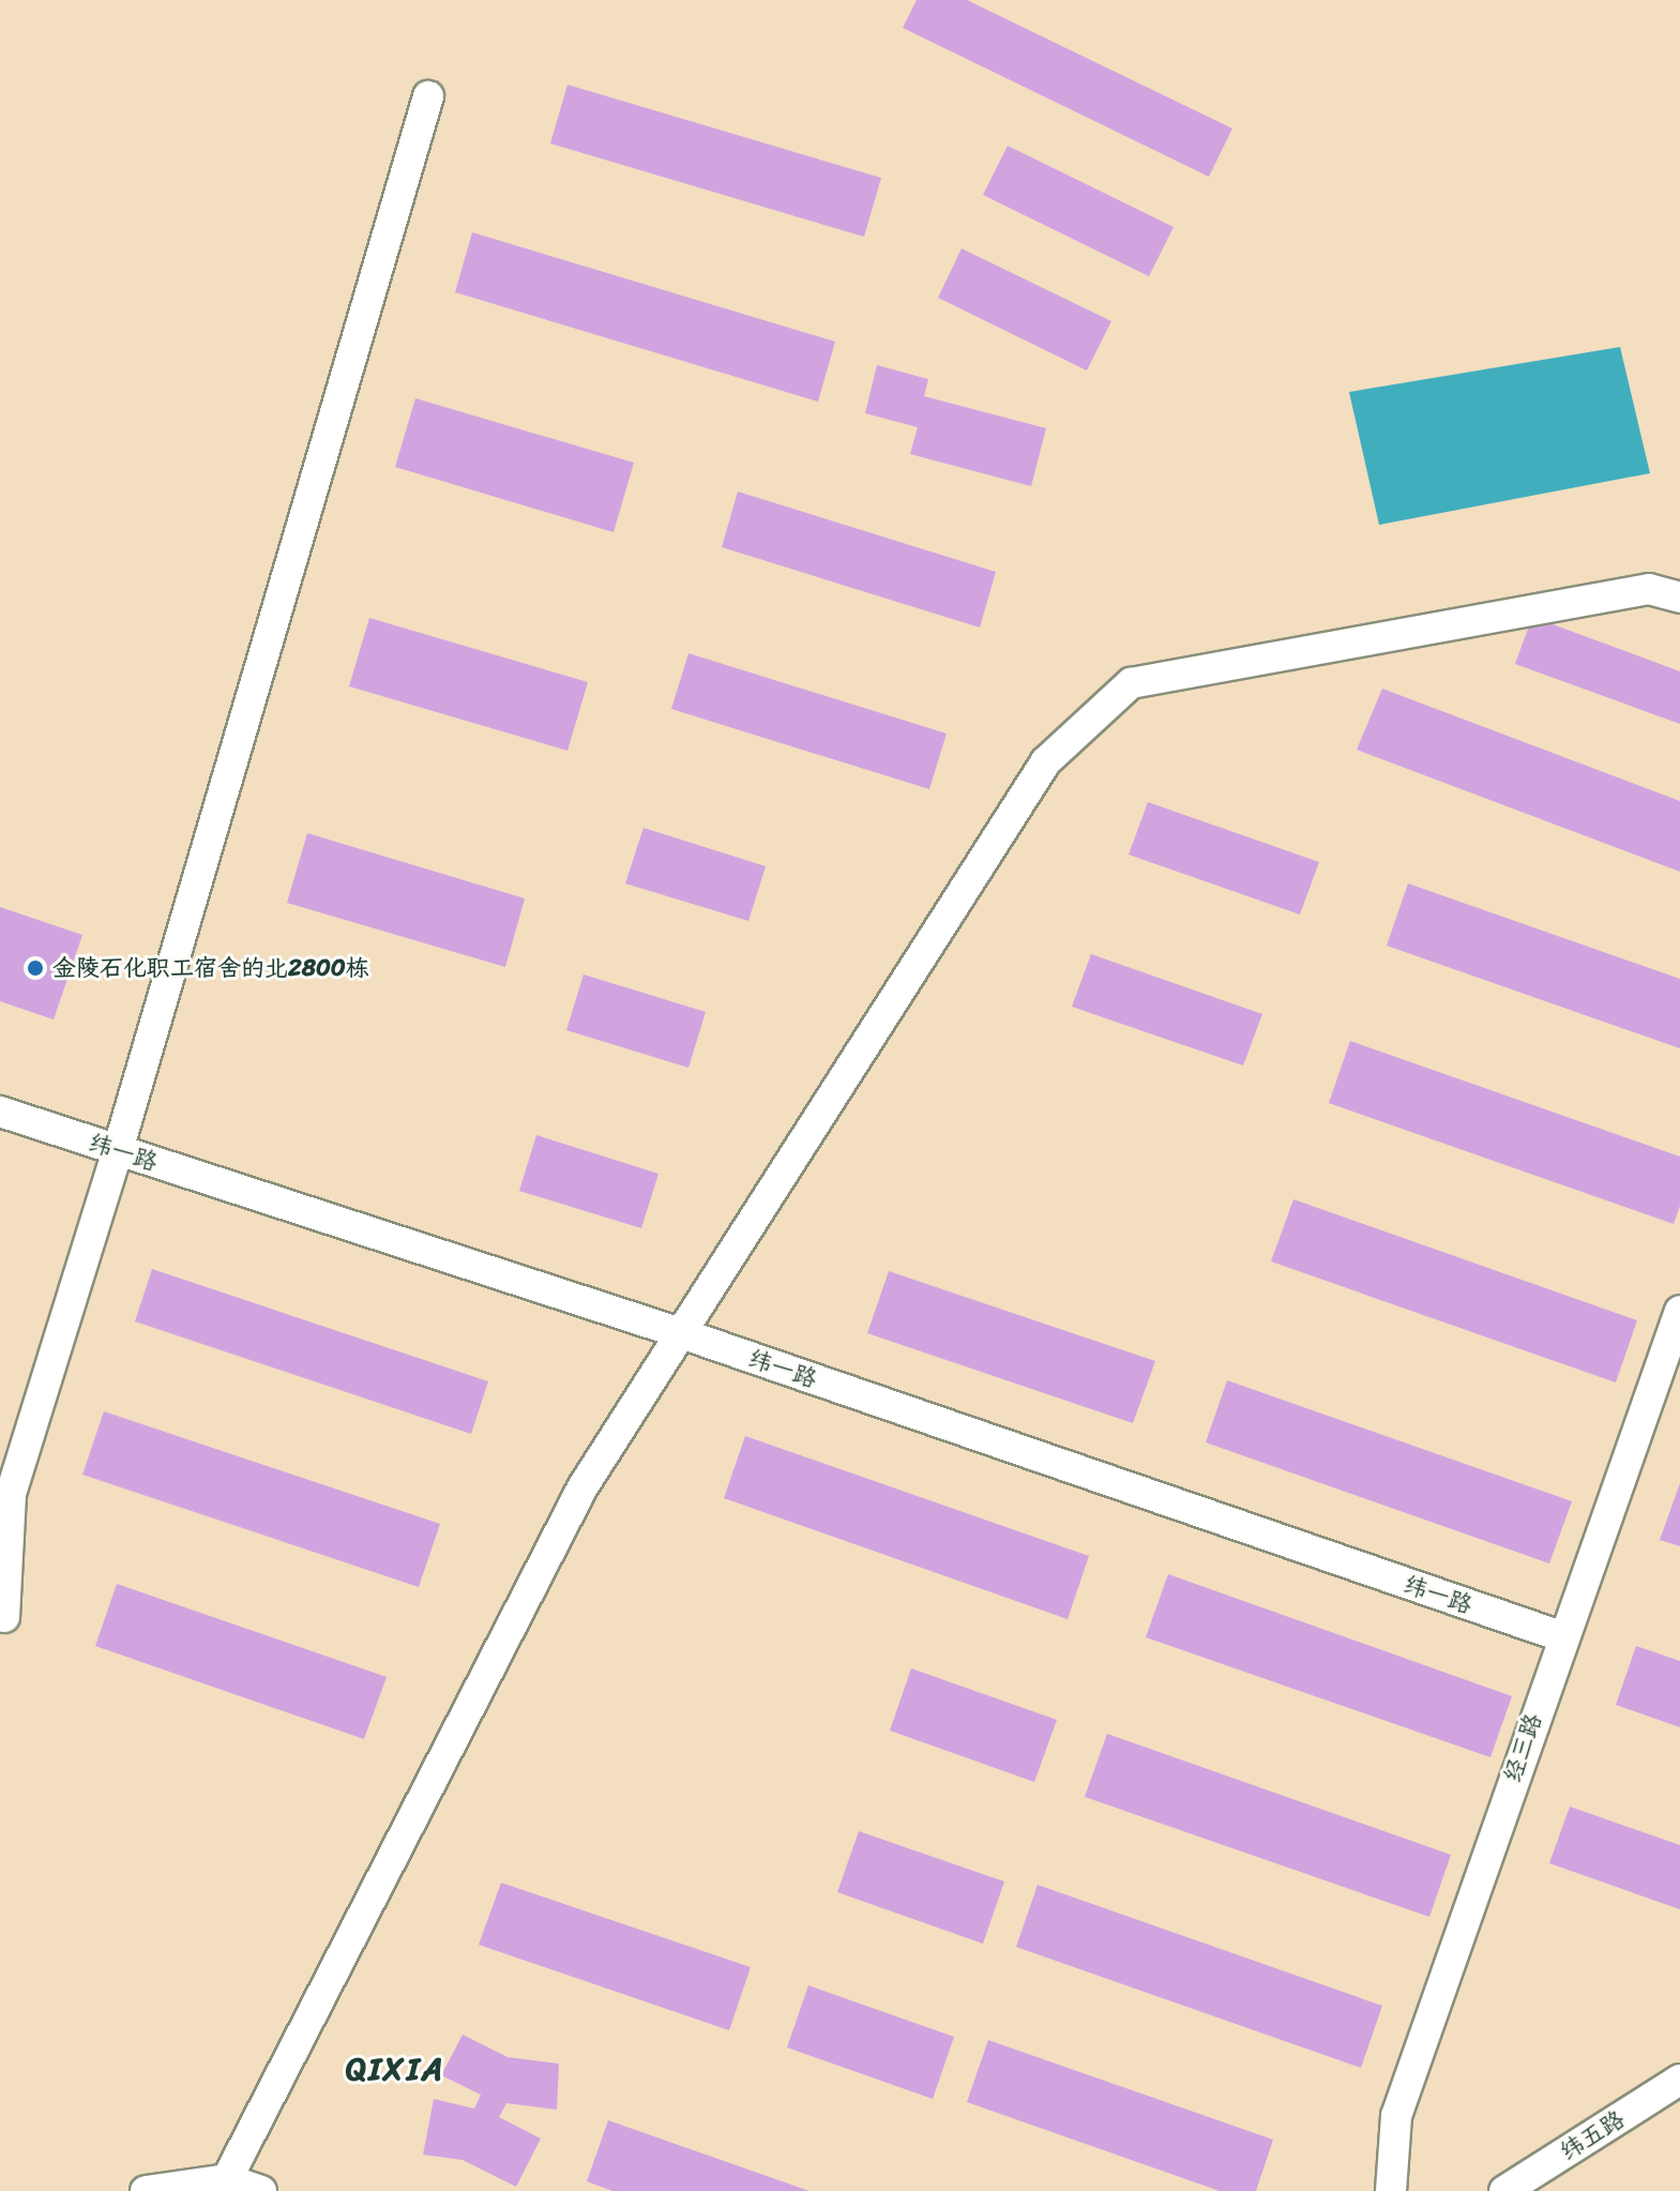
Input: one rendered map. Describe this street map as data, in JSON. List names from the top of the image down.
{
  "streets": {
    "street": ["纬一路", "经三路", "纬五路"]
  },
  "crossings": [
    ["纬一路", "经三路"]
  ],
  "districts": ["QIXIA"],
  "places": ["金陵石化职工宿舍的北2800栋"]
}
